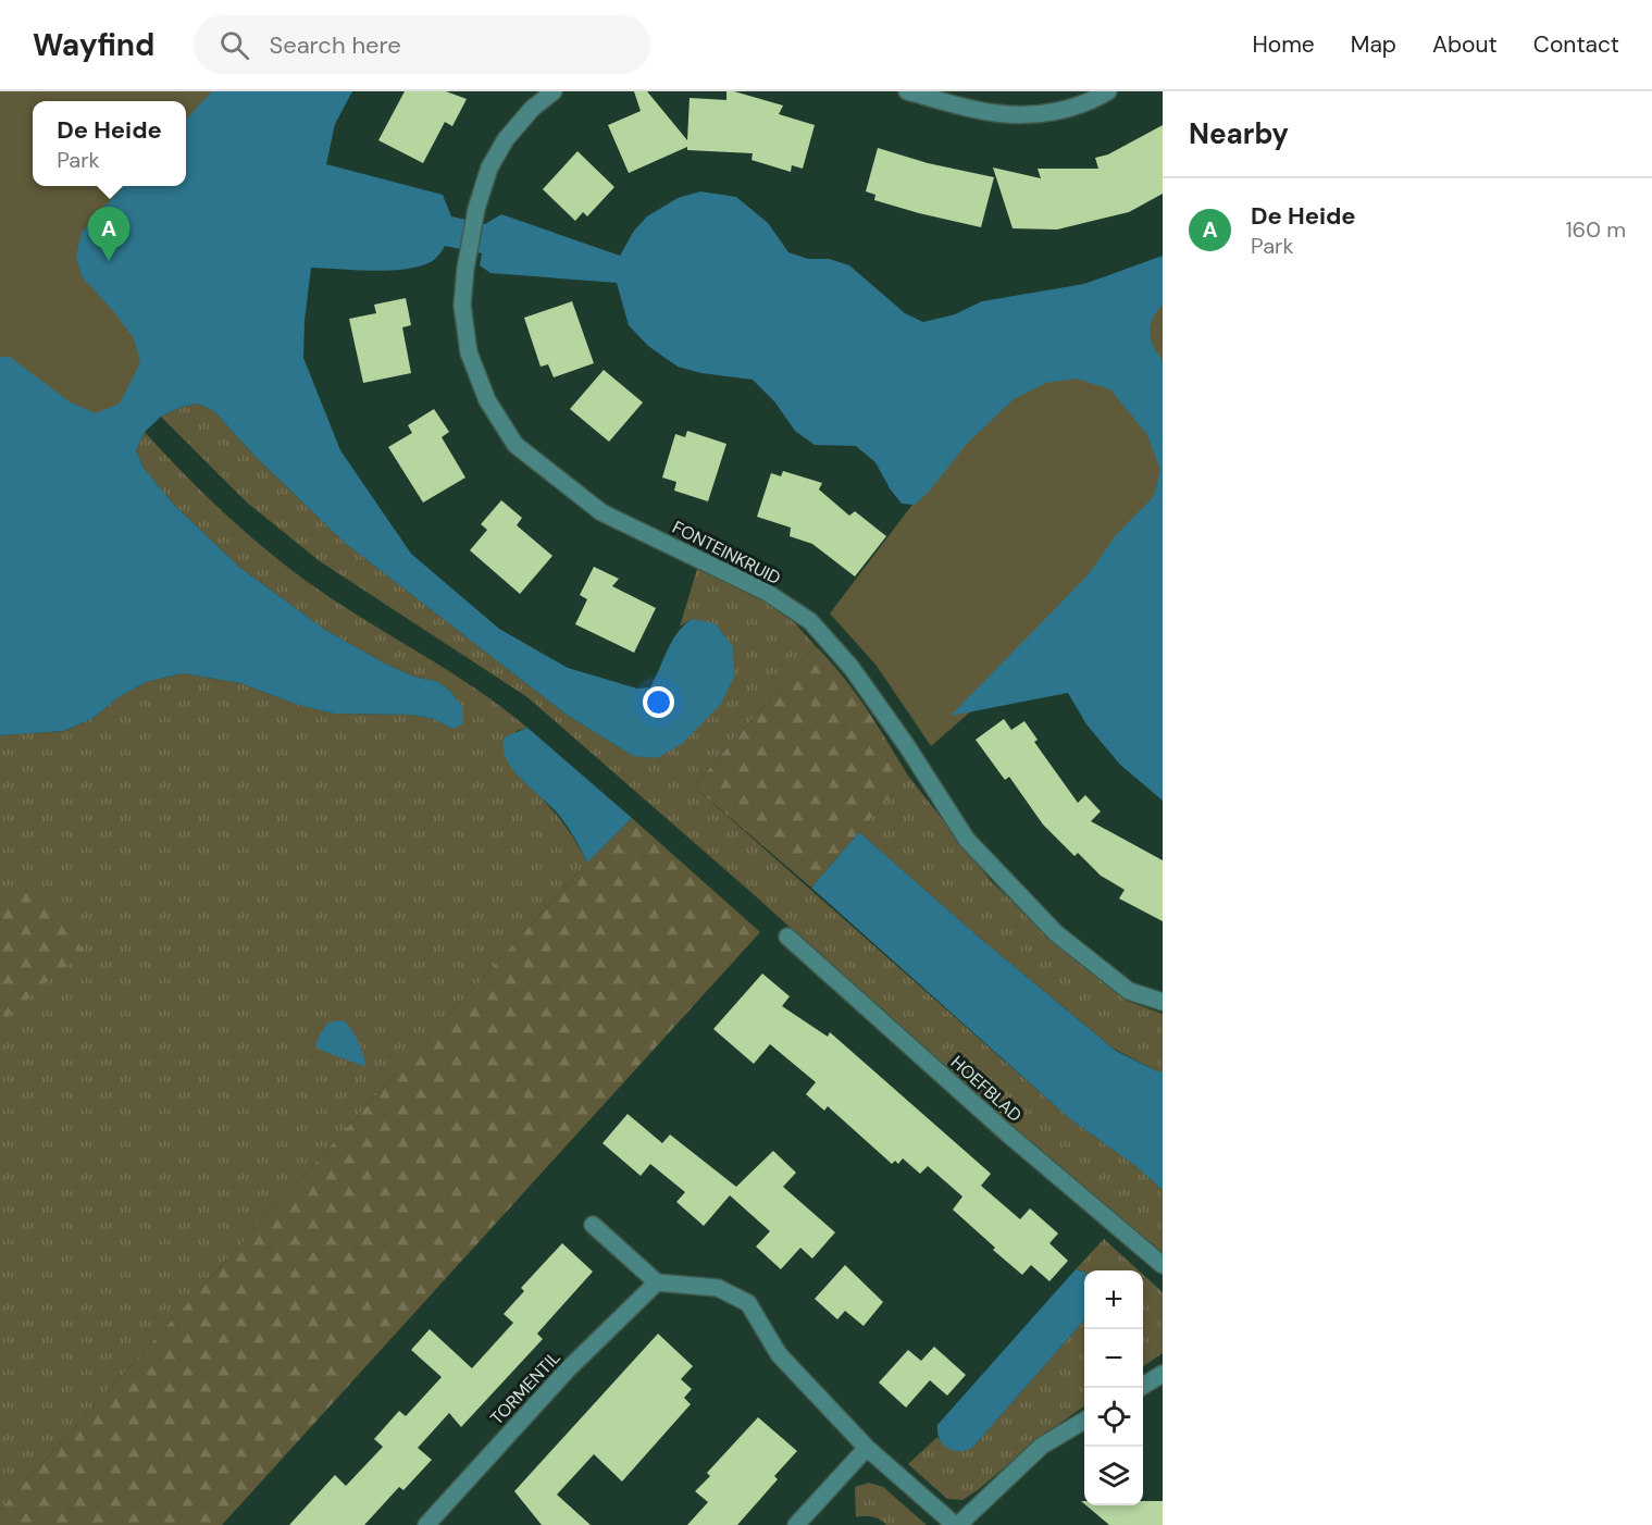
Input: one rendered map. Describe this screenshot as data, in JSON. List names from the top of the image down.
{
  "streets": {
    "street": ["FONTEINKRUID", "HOEFBLAD", "TORMENTIL"]
  },
  "page": {
    "header": "Wayfind",
    "search": "Search here",
    "nav": [
      "Home",
      "Map",
      "About",
      "Contact"
    ],
    "heading": "Nearby",
    "popup": ["De Heide", "Park"],
    "list": [
      {
        "mark": "A",
        "name": "De Heide",
        "note": "Park",
        "value": "160 m"
      }
    ],
    "pins": "A",
    "map_buttons": ["+", "−"]
  }
}
